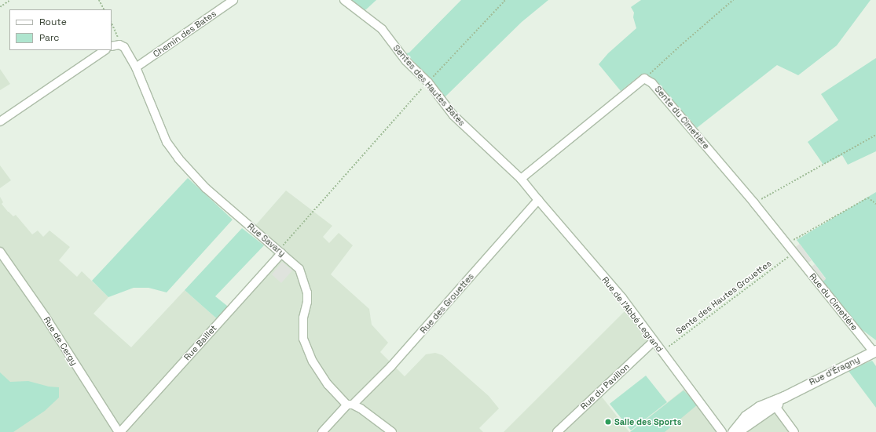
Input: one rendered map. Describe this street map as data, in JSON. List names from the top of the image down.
{
  "streets": {
    "street": [
      "Chemin des Bates",
      "Sentes des Hautes Bates",
      "Sente du Cimetière",
      "Rue Savary",
      "Rue du Cimetière",
      "Rue des Grouettes",
      "Rue de l'Abbé Legrand",
      "Rue de Cergy",
      "Rue Baillet",
      "Rue d'Éragny",
      "Rue du Pavillon"
    ],
    "path": ["Sente des Hautes Grouettes"]
  },
  "crossings": [
    ["Chemin des Bates", "Rue Savary"],
    ["Sentes des Hautes Bates", "Rue des Grouettes"],
    ["Sentes des Hautes Bates", "Rue de l'Abbé Legrand"],
    ["Sente du Cimetière", "Sente des Hautes Grouettes"],
    ["Sente du Cimetière", "Rue du Cimetière"],
    ["Rue Savary", "Rue des Grouettes"],
    ["Rue Savary", "Rue Baillet"],
    ["Sente des Hautes Grouettes", "Rue du Cimetière"],
    ["Sente des Hautes Grouettes", "Rue de l'Abbé Legrand"],
    ["Rue du Cimetière", "Rue d'Éragny"],
    ["Rue des Grouettes", "Rue de l'Abbé Legrand"],
    ["Rue de l'Abbé Legrand", "Rue du Pavillon"],
    ["Rue de Cergy", "Rue Baillet"]
  ],
  "places": ["Salle des Sports"],
  "legend": ["Route", "Parc"]
}
